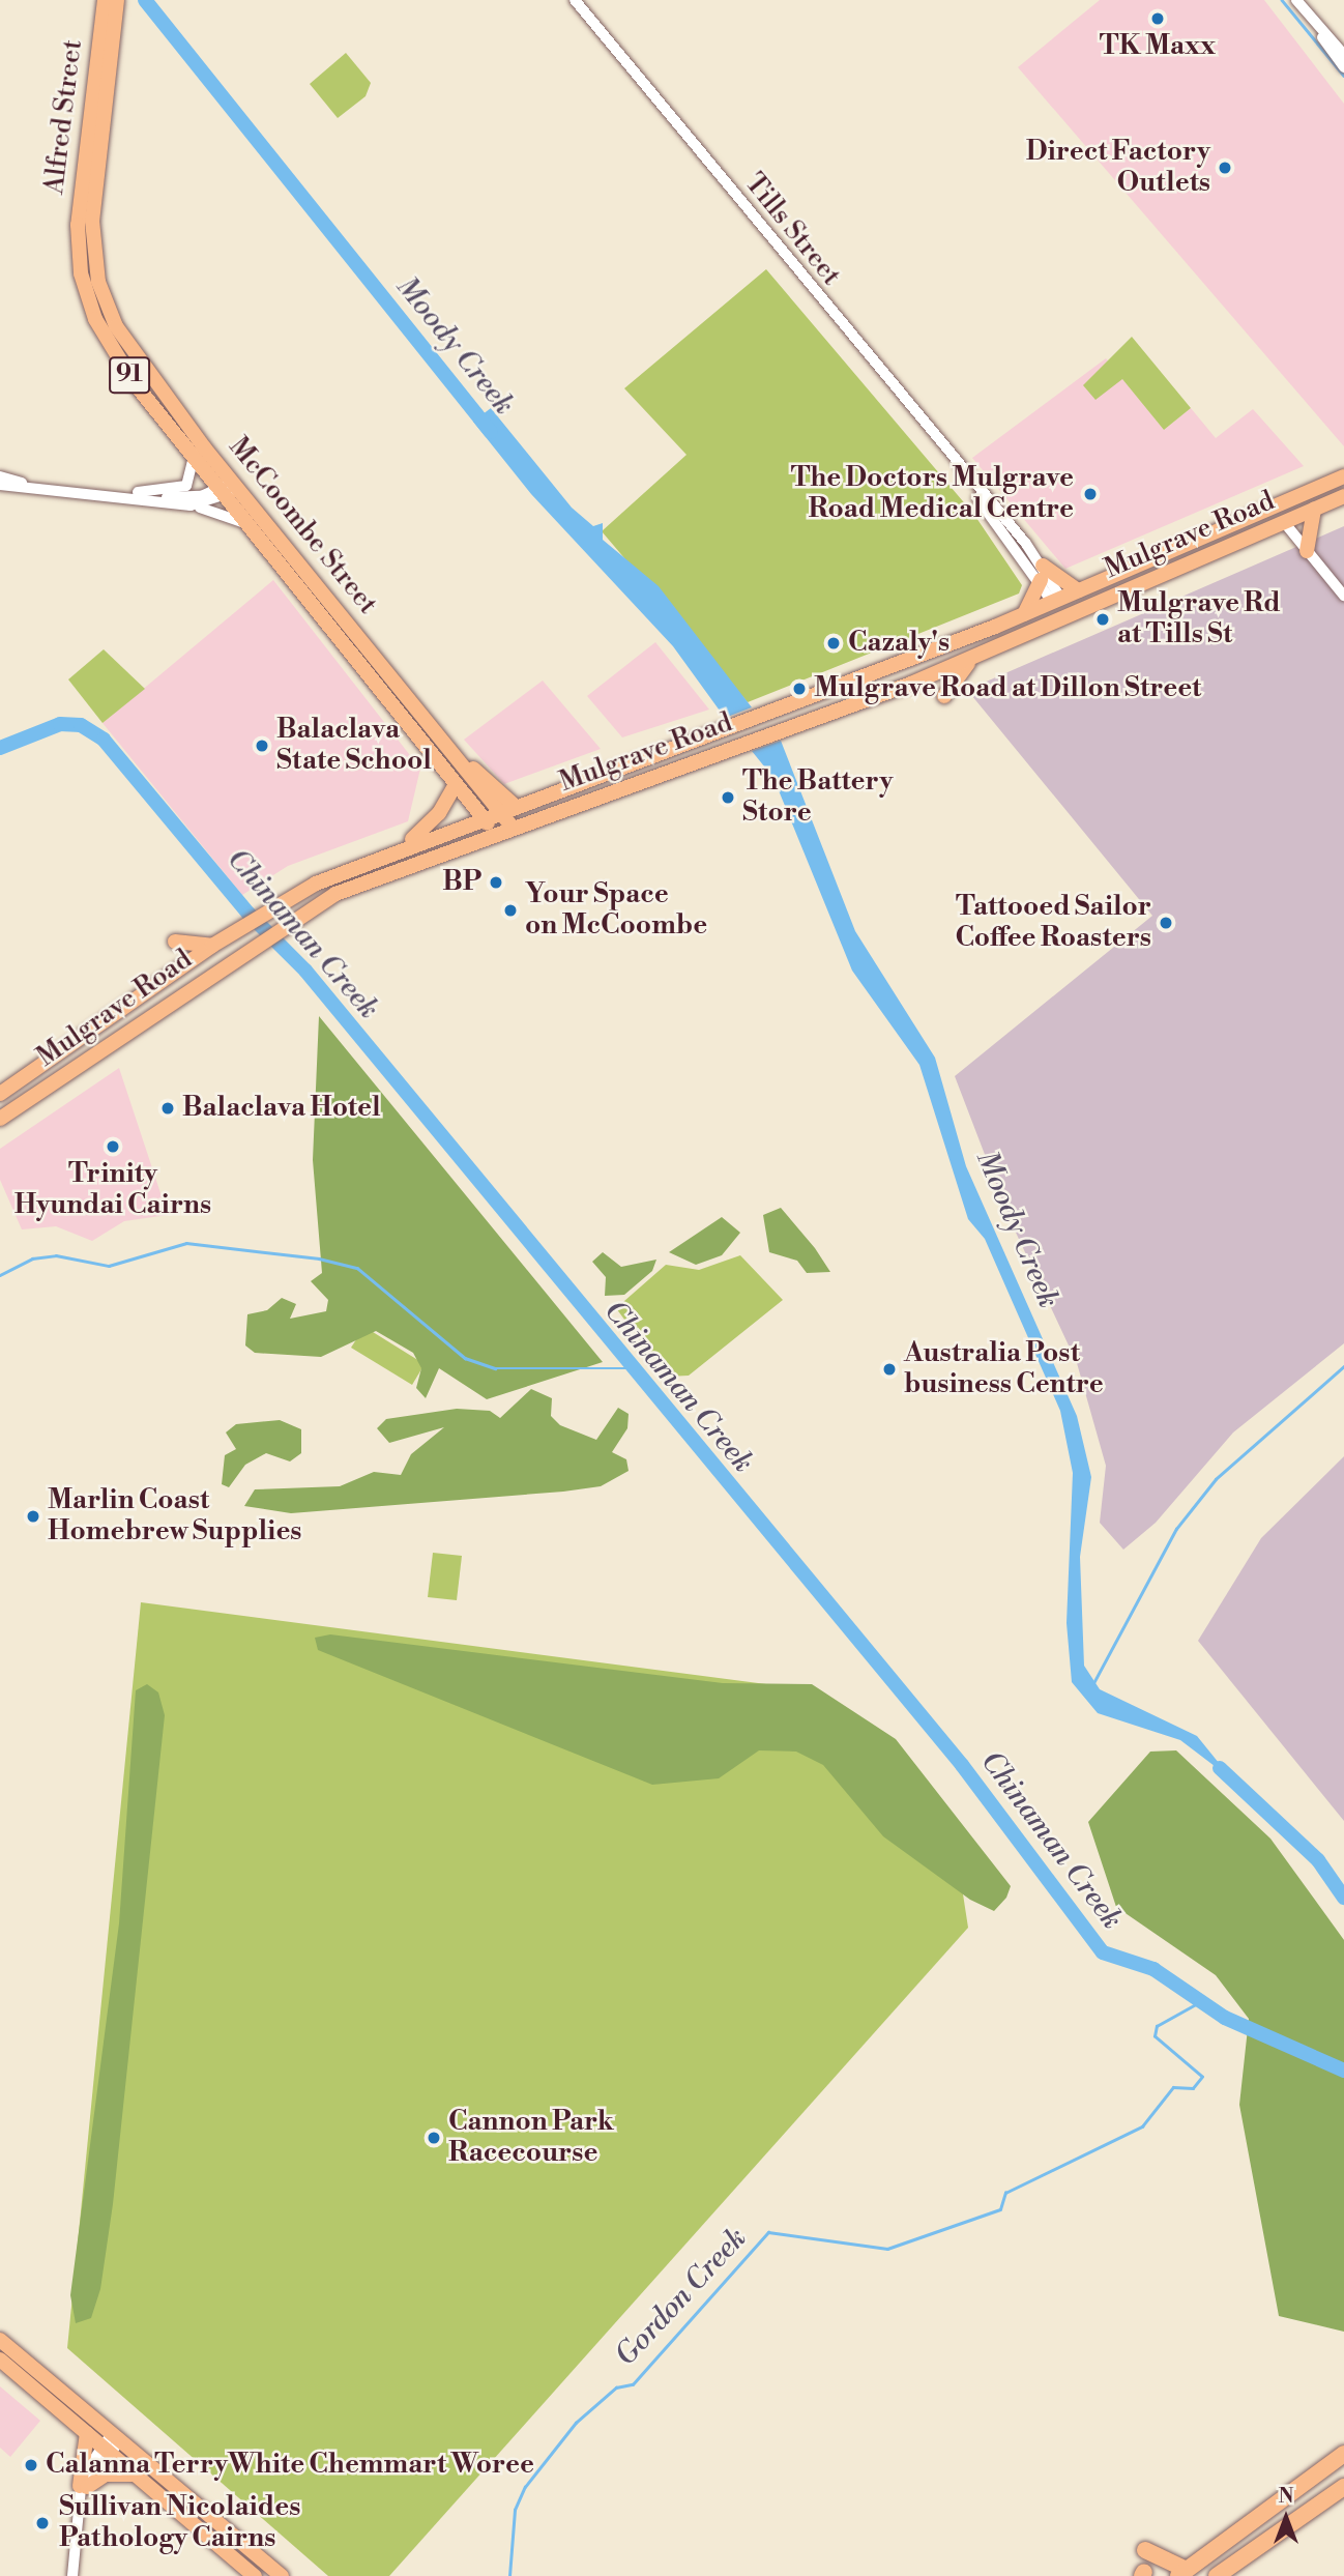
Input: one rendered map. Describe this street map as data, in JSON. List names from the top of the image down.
{
  "streets": {
    "main road": [
      "Alfred Street",
      "91",
      "McCoombe Street",
      "Mulgrave Road"
    ],
    "street": ["Tills Street"]
  },
  "crossings": [
    ["Alfred Street", "McCoombe Street"],
    ["Tills Street", "Mulgrave Road"],
    ["McCoombe Street", "Mulgrave Road"]
  ],
  "water": ["Moody Creek", "Chinaman Creek", "Gordon Creek"],
  "places": [
    "TK Maxx",
    "Direct Factory Outlets",
    "The Doctors Mulgrave Road Medical Centre",
    "Mulgrave Rd at Tills St",
    "Cazaly's",
    "Mulgrave Road at Dillon Street",
    "Balaclava State School",
    "The Battery Store",
    "BP",
    "Your Space on McCoombe",
    "Tattooed Sailor Coffee Roasters",
    "Balaclava Hotel",
    "Trinity Hyundai Cairns",
    "Australia Post business Centre",
    "Marlin Coast Homebrew Supplies",
    "Cannon Park Racecourse",
    "Calanna TerryWhite Chemmart Woree",
    "Sullivan Nicolaides Pathology Cairns"
  ],
  "north": "top"
}
